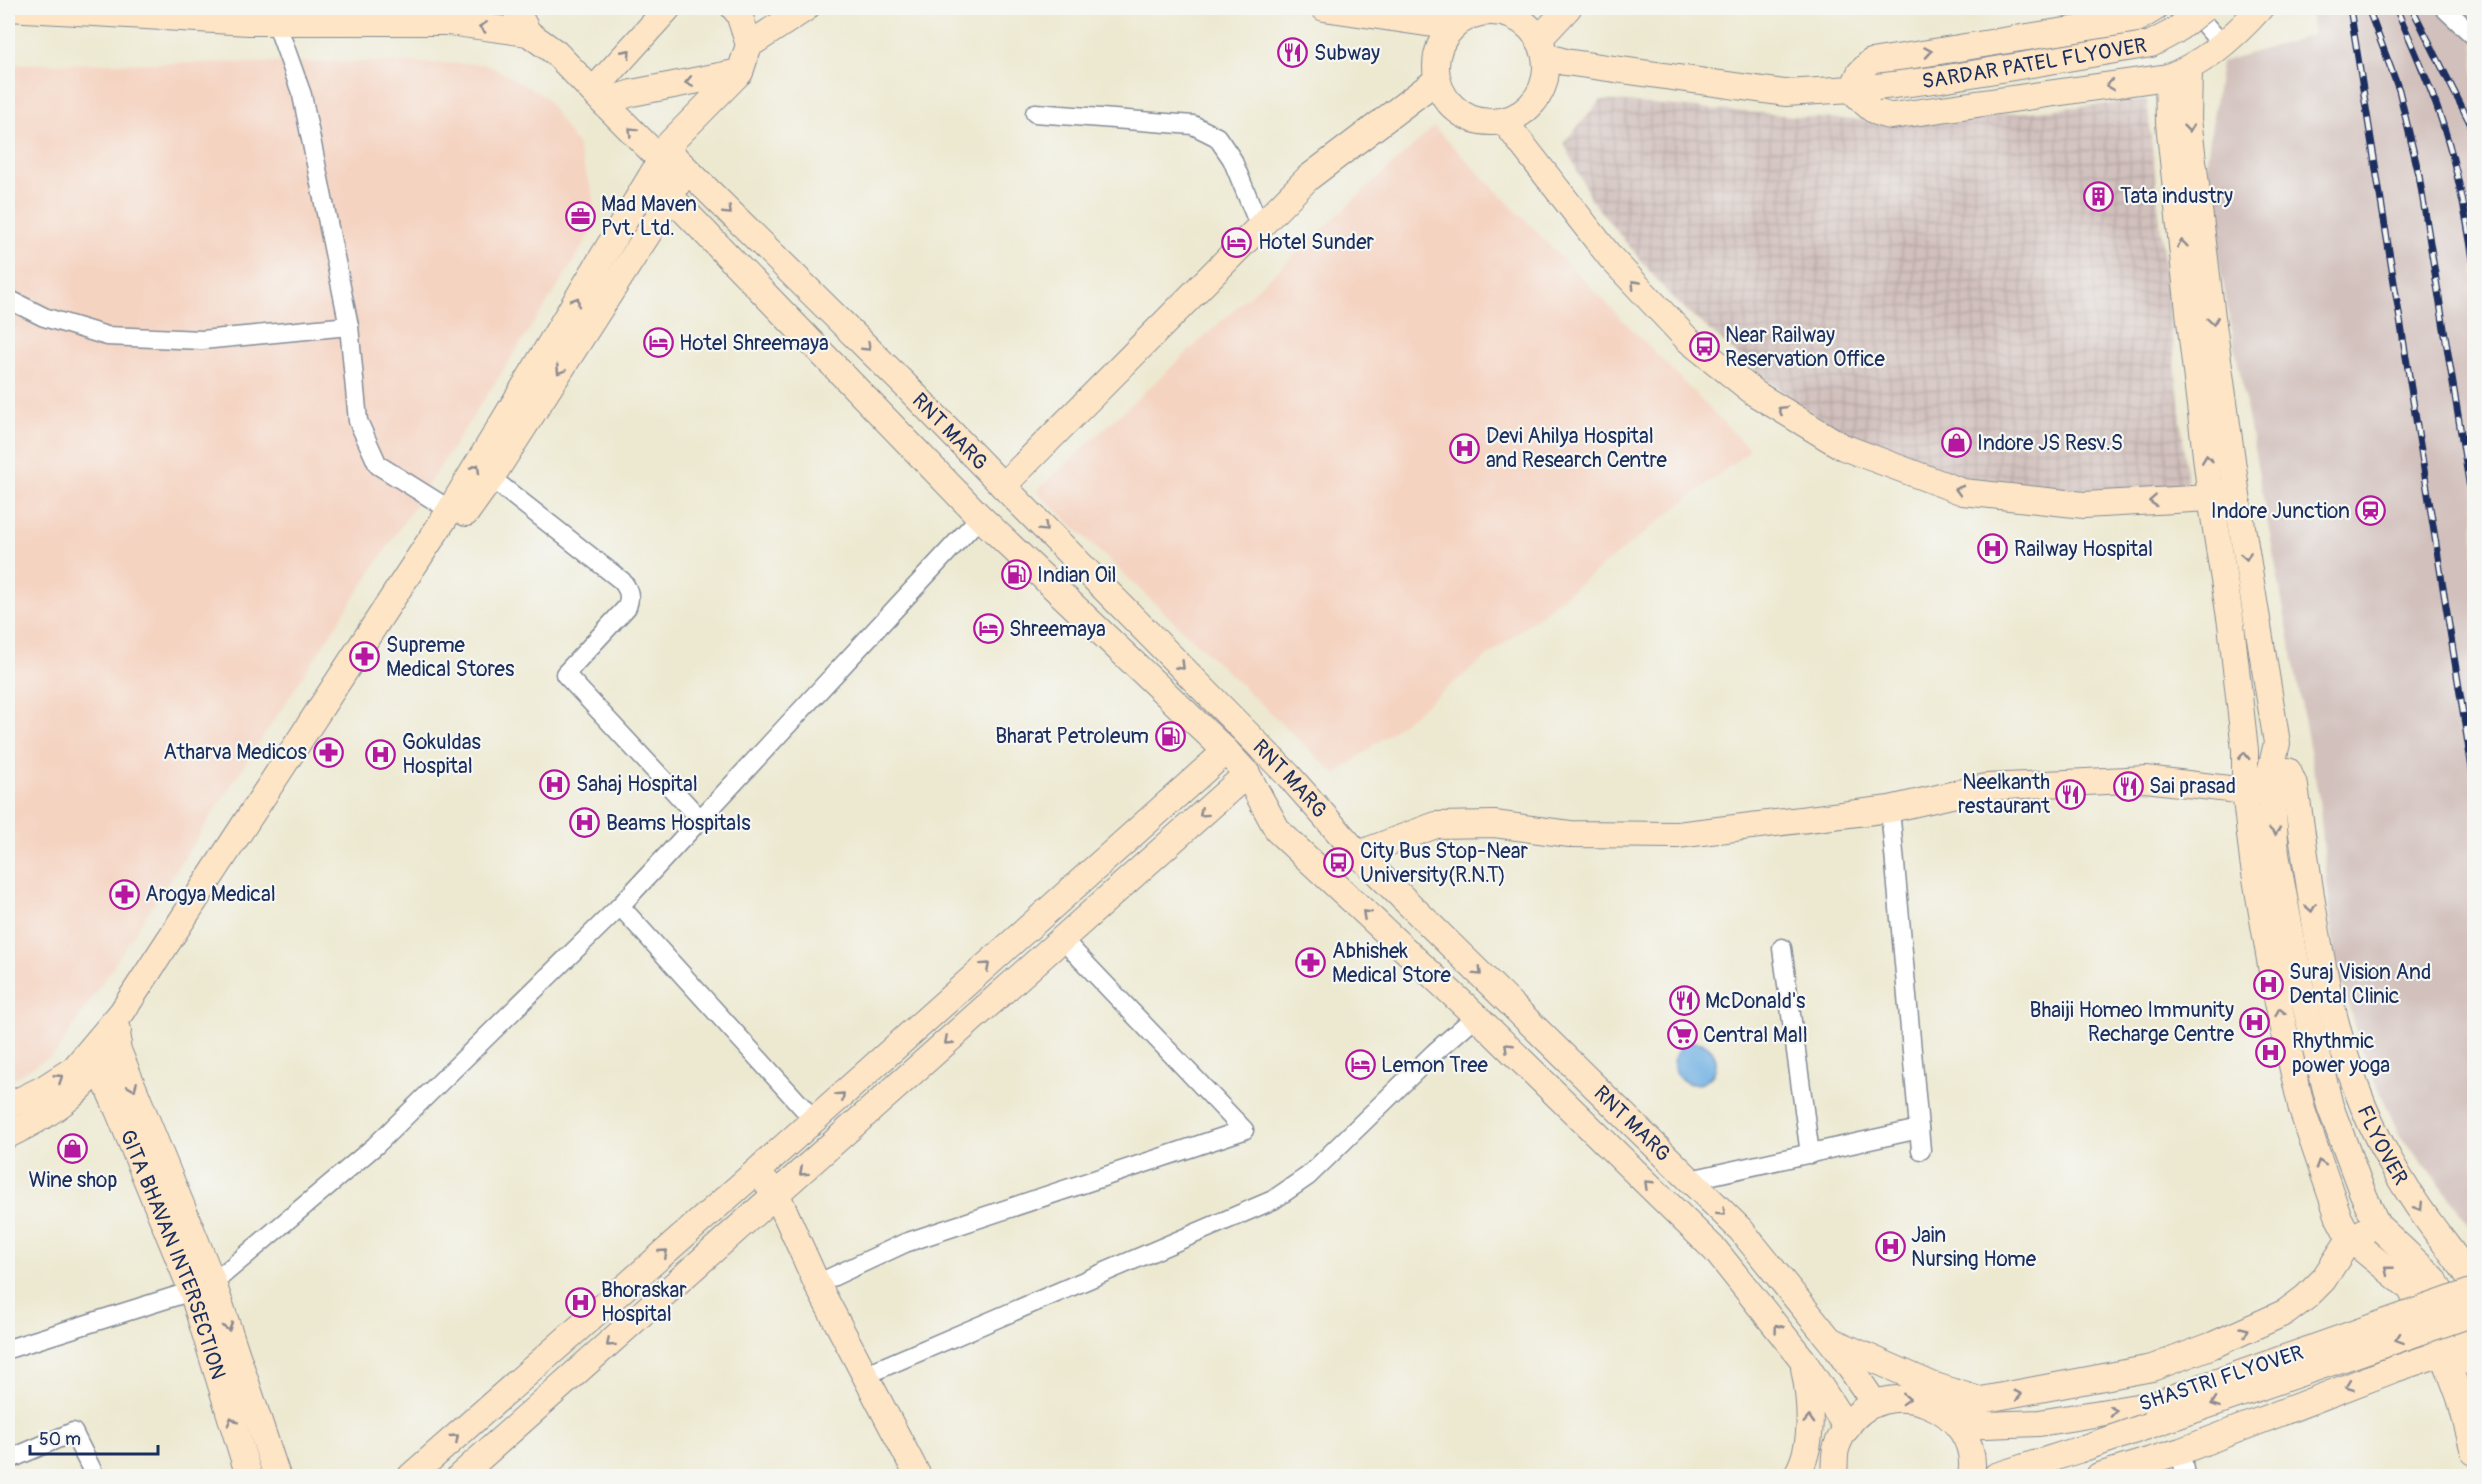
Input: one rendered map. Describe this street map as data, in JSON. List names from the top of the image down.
{
  "streets": {
    "street": [
      "SARDAR PATEL FLYOVER",
      "RNT MARG",
      "FLYOVER",
      "GITA BHAVAN INTERSECTION",
      "SHASTRI FLYOVER"
    ]
  },
  "places": {
    "restaurant": [
      "Subway",
      "Sai prasad",
      "Neelkanth restaurant",
      "McDonald's"
    ],
    "building": ["Tata industry"],
    "office": ["Mad Maven Pvt. Ltd."],
    "hotel": [
      "Hotel Sunder",
      "Hotel Shreemaya",
      "Shreemaya",
      "Lemon Tree"
    ],
    "bus stop": ["Near Railway Reservation Office", "City Bus Stop-Near University(R.N.T)"],
    "shop": ["Indore JS Resv.S", "Wine shop"],
    "hospital": [
      "Devi Ahilya Hospital and Research Centre",
      "Railway Hospital",
      "Gokuldas Hospital",
      "Sahaj Hospital",
      "Beams Hospitals",
      "Suraj Vision And Dental Clinic",
      "Bhaiji Homeo Immunity Recharge Centre",
      "Rhythmic power yoga",
      "Jain Nursing Home",
      "Bhoraskar Hospital"
    ],
    "station": ["Indore Junction"],
    "fuel station": ["Indian Oil", "Bharat Petroleum"],
    "pharmacy": [
      "Supreme Medical Stores",
      "Atharva Medicos",
      "Arogya Medical",
      "Abhishek Medical Store"
    ],
    "supermarket": ["Central Mall"]
  },
  "scale_bar": "50 m"
}
